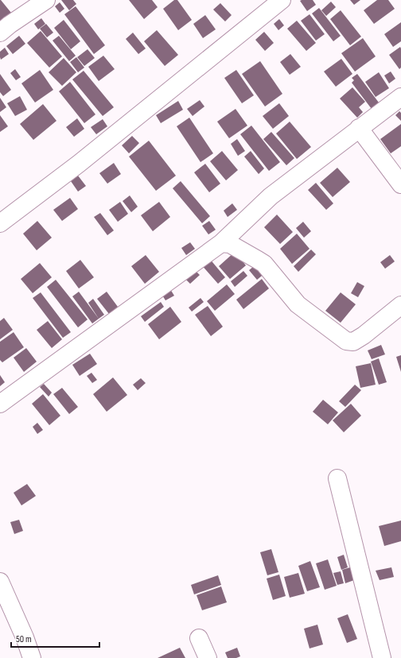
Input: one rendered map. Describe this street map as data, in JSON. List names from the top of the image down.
{
  "scale_bar": "50 m"
}
